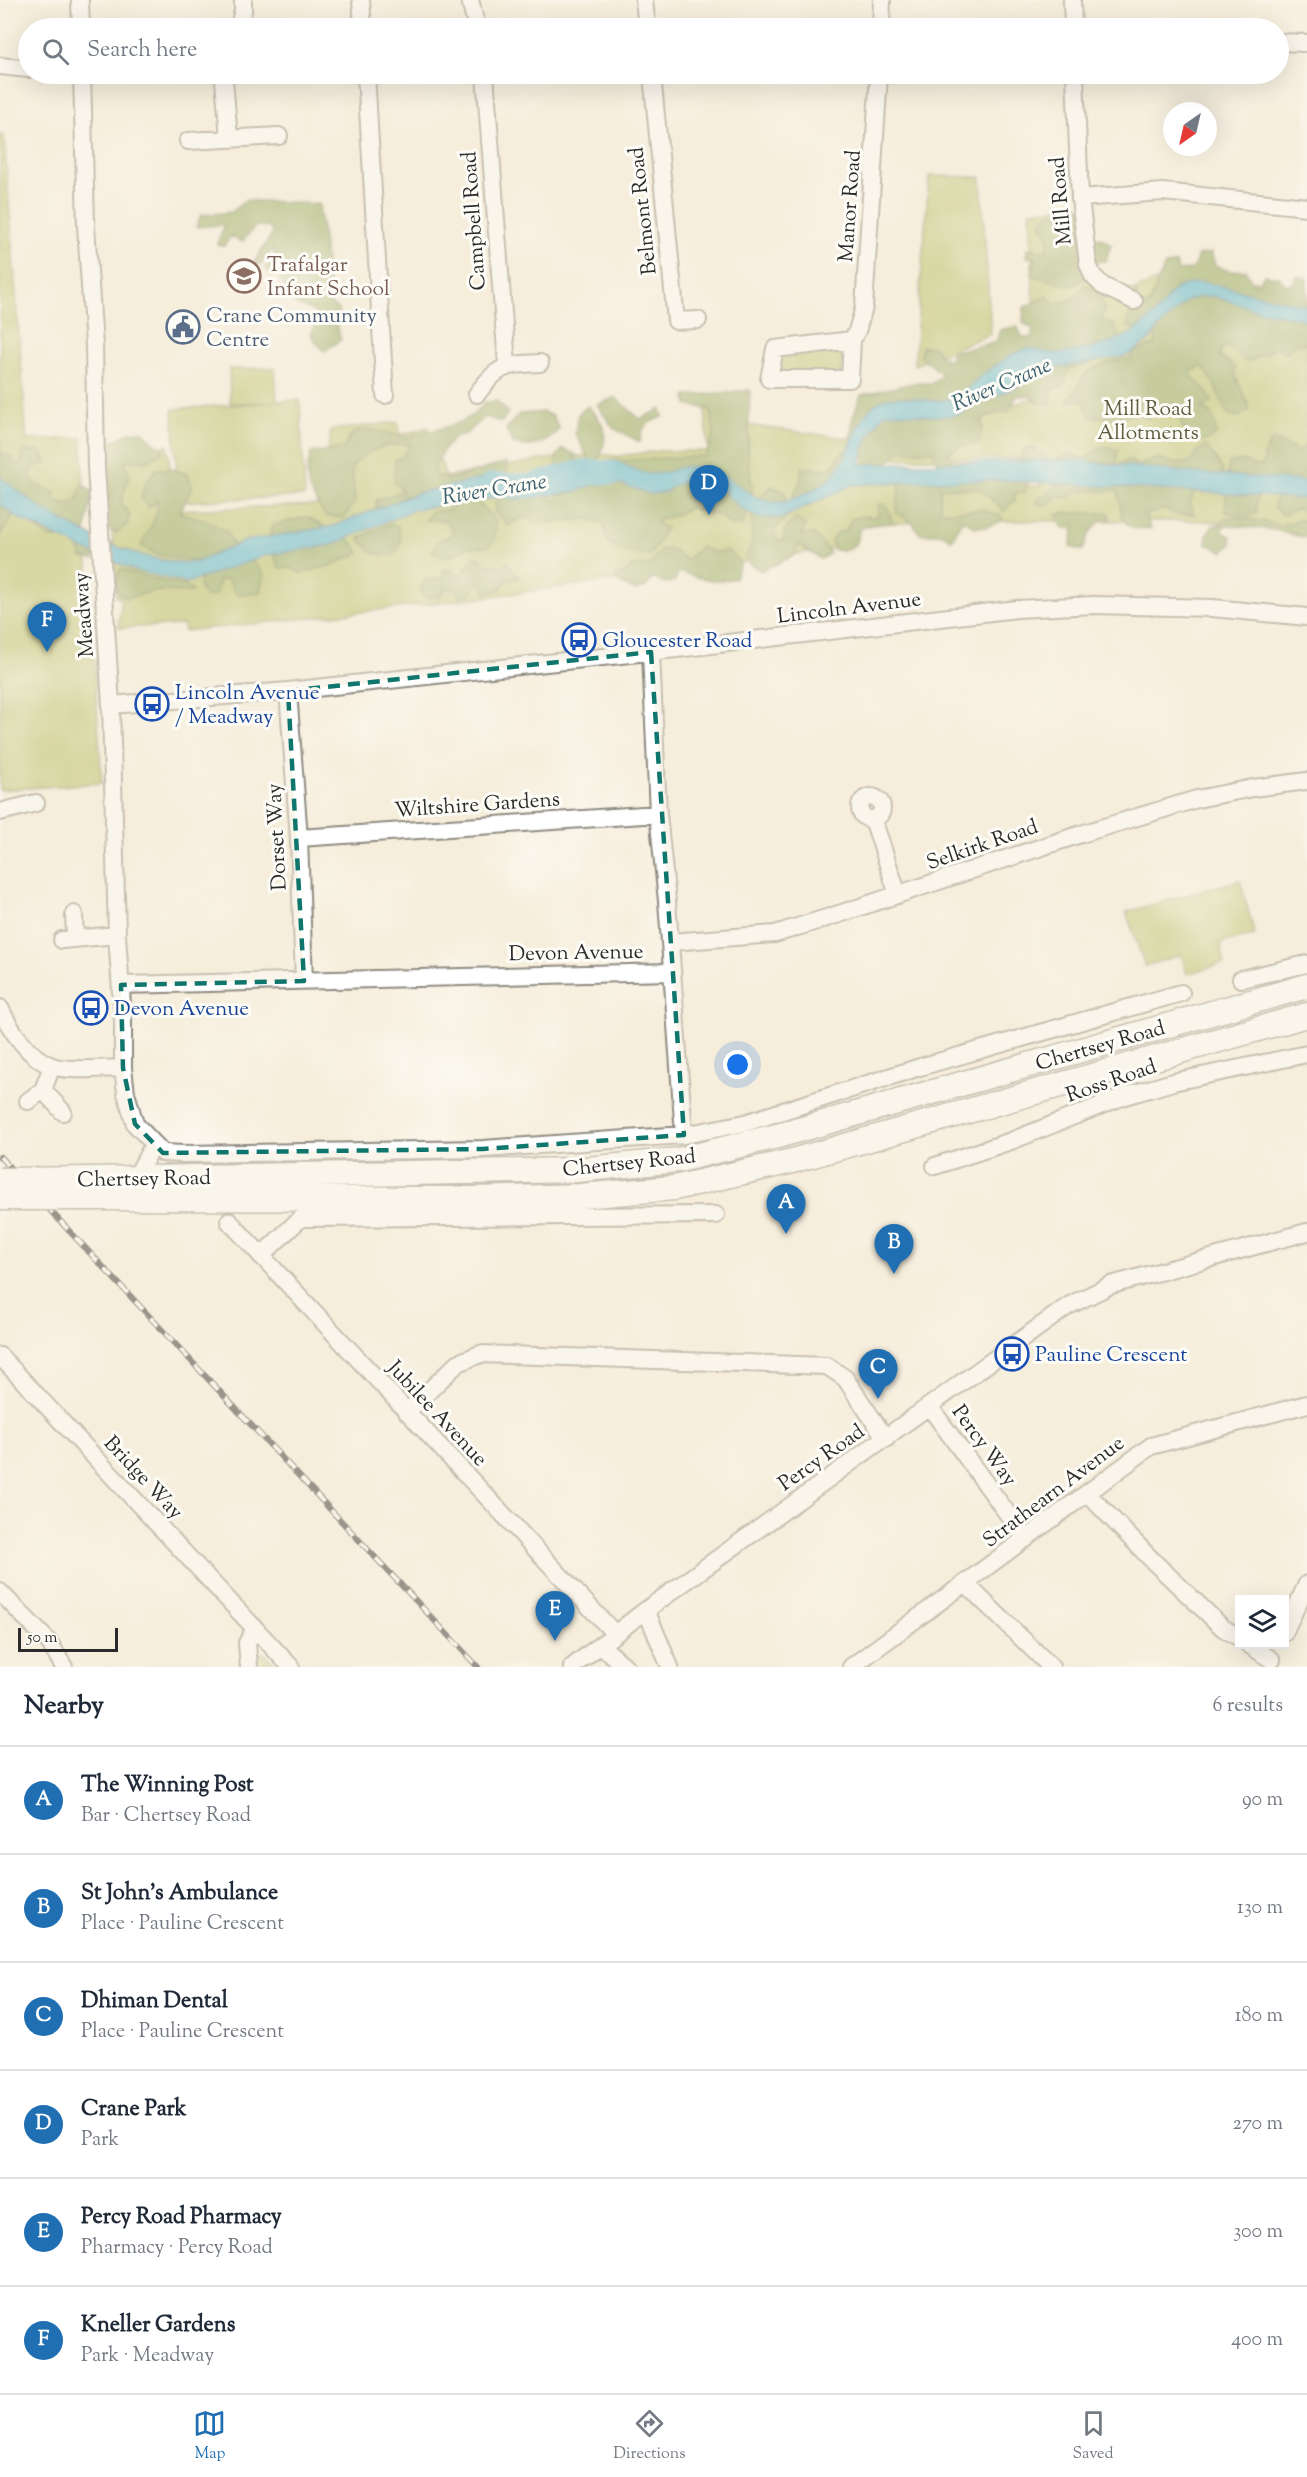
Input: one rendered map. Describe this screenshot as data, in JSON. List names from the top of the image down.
{
  "streets": {
    "highway": ["Chertsey Road"],
    "street": [
      "Mill Road",
      "Manor Road",
      "Belmont Road",
      "Campbell Road",
      "Lincoln Avenue",
      "Meadway",
      "Wiltshire Gardens",
      "Dorset Way",
      "Selkirk Road",
      "Devon Avenue",
      "Ross Road",
      "Jubilee Avenue",
      "Percy Way",
      "Percy Road",
      "Bridge Way",
      "Strathearn Avenue"
    ]
  },
  "crossings": [
    ["Lincoln Avenue", "Meadway"],
    ["Lincoln Avenue", "Dorset Way"],
    ["Meadway", "Devon Avenue"],
    ["Meadway", "Chertsey Road"],
    ["Wiltshire Gardens", "Dorset Way"],
    ["Dorset Way", "Devon Avenue"],
    ["Jubilee Avenue", "Percy Road"],
    ["Percy Way", "Percy Road"],
    ["Percy Way", "Strathearn Avenue"]
  ],
  "water": ["River Crane"],
  "parks": ["Mill Road Allotments"],
  "places": {
    "school or university": ["Trafalgar Infant School"],
    "public building": ["Crane Community Centre"],
    "bus stop": [
      "Gloucester Road",
      "Lincoln Avenue / Meadway",
      "Devon Avenue",
      "Pauline Crescent"
    ]
  },
  "scale_bar": "50 m",
  "north": "bottom left",
  "page": {
    "search": "Search here",
    "pins": [
      "D",
      "F",
      "A",
      "B",
      "C",
      "E"
    ],
    "scale": "50 m",
    "heading": ["Nearby", "6 results"],
    "list": [
      {
        "mark": "A",
        "name": "The Winning Post",
        "note": "Bar · Chertsey Road",
        "value": "90 m"
      },
      {
        "mark": "B",
        "name": "St John's Ambulance",
        "note": "Place · Pauline Crescent",
        "value": "130 m"
      },
      {
        "mark": "C",
        "name": "Dhiman Dental",
        "note": "Place · Pauline Crescent",
        "value": "180 m"
      },
      {
        "mark": "D",
        "name": "Crane Park",
        "note": "Park",
        "value": "270 m"
      },
      {
        "mark": "E",
        "name": "Percy Road Pharmacy",
        "note": "Pharmacy · Percy Road",
        "value": "300 m"
      },
      {
        "mark": "F",
        "name": "Kneller Gardens",
        "note": "Park · Meadway",
        "value": "400 m"
      }
    ],
    "nav": ["Map", "Directions", "Saved"]
  }
}
